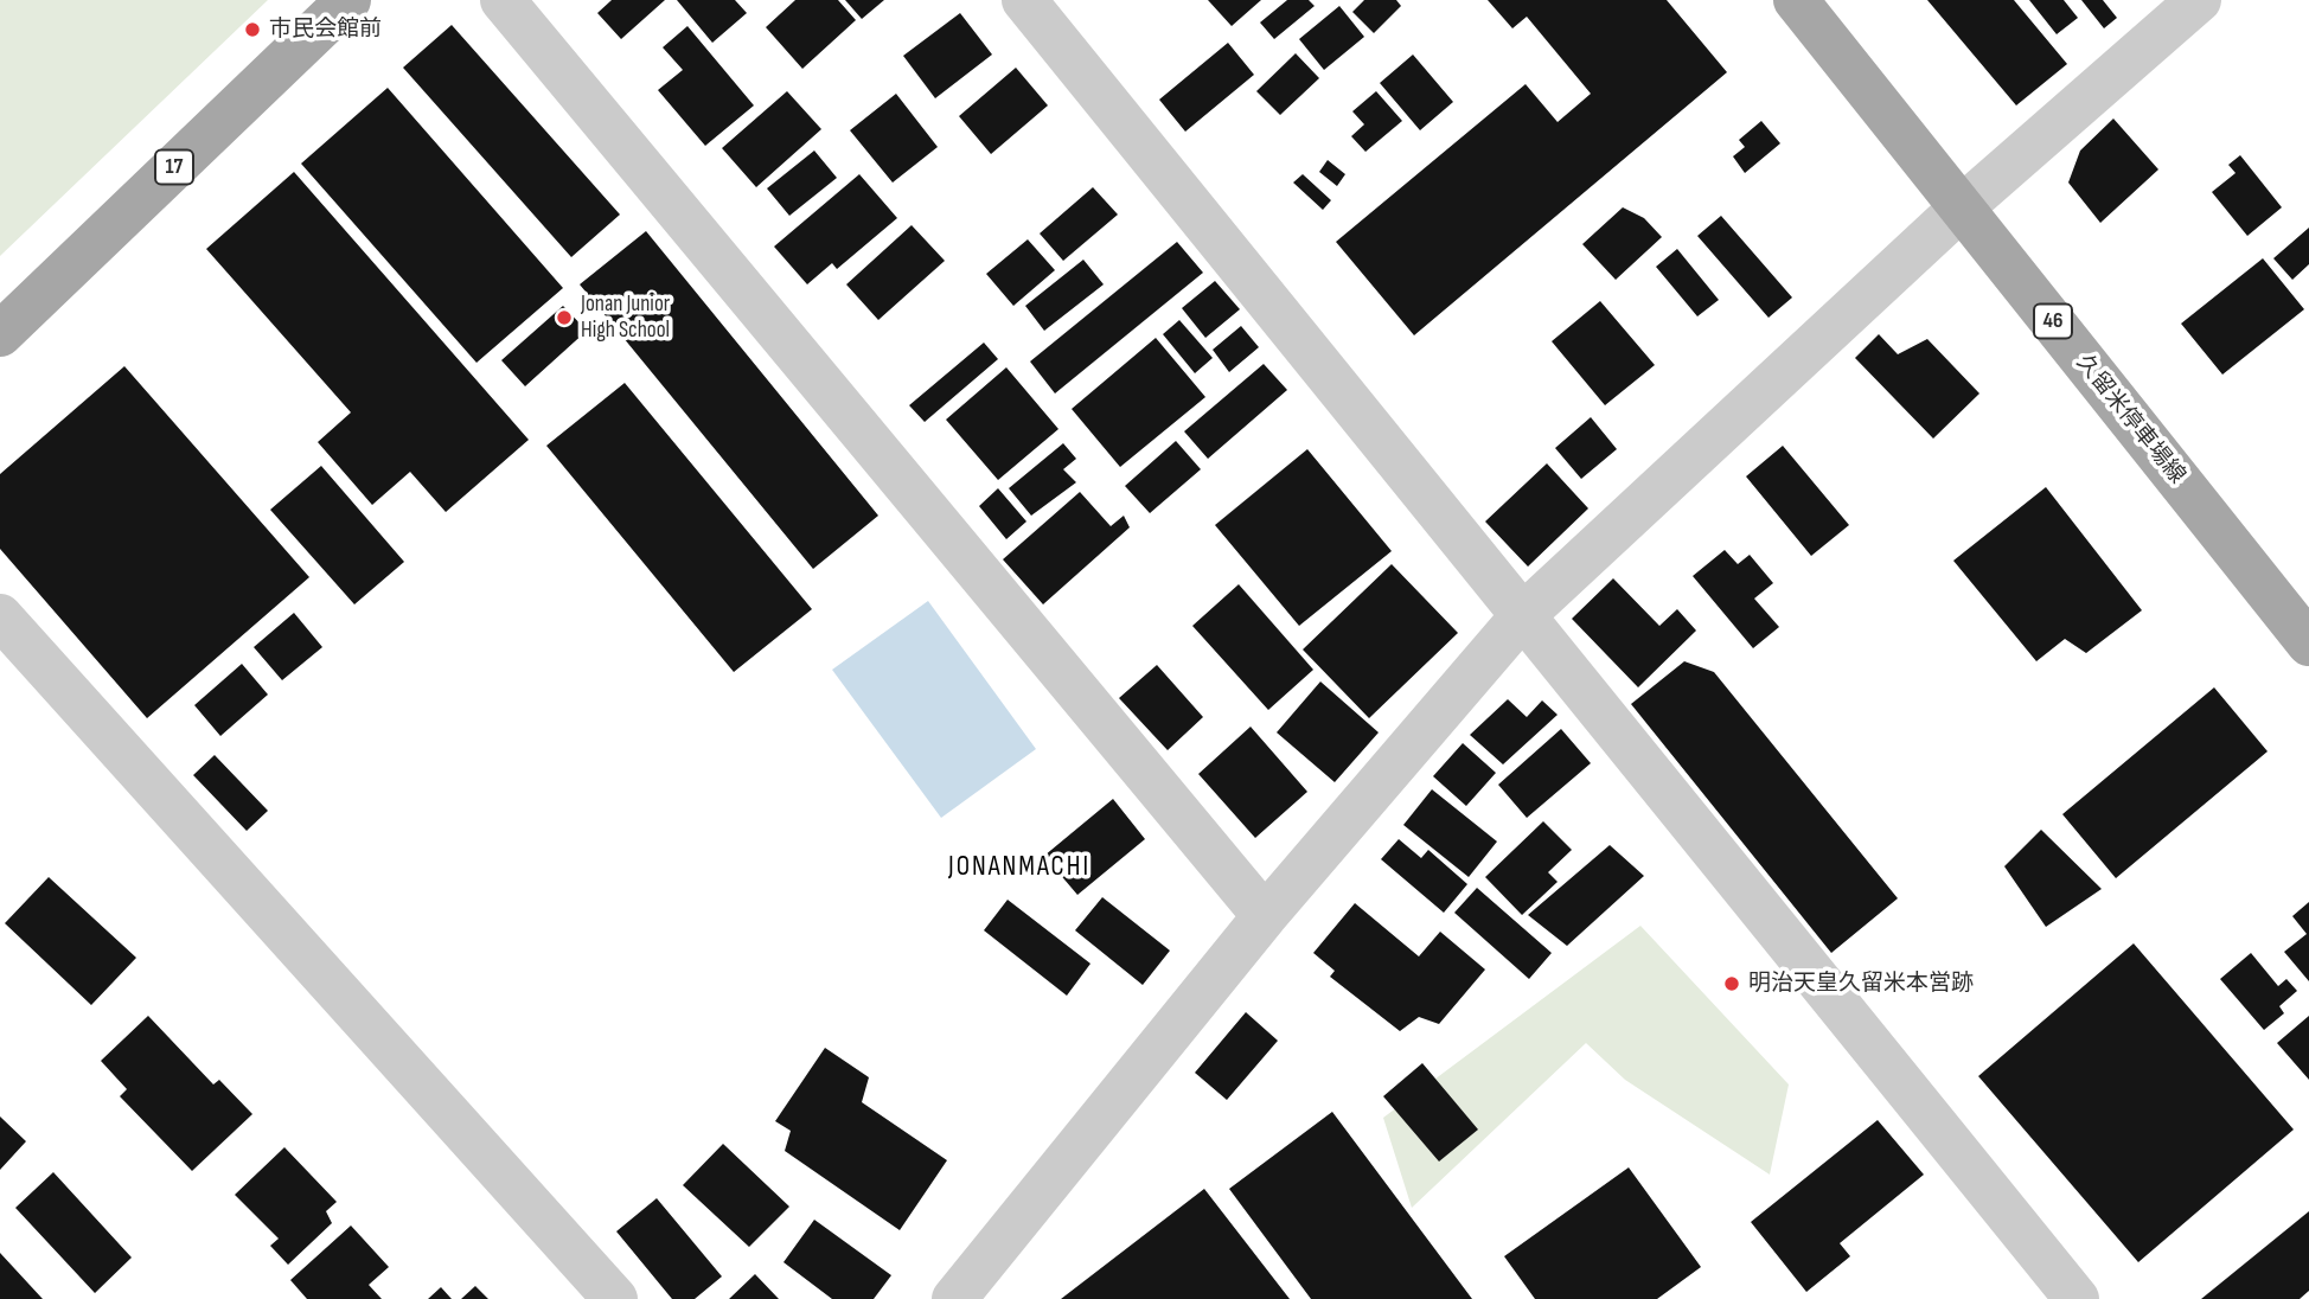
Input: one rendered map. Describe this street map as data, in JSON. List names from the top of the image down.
{
  "streets": {
    "main road": ["17", "46", "久留米停車場線"]
  },
  "districts": ["JONANMACHI"],
  "places": ["市民会館前", "Jonan Junior High School", "明治天皇久留米本営跡"]
}
